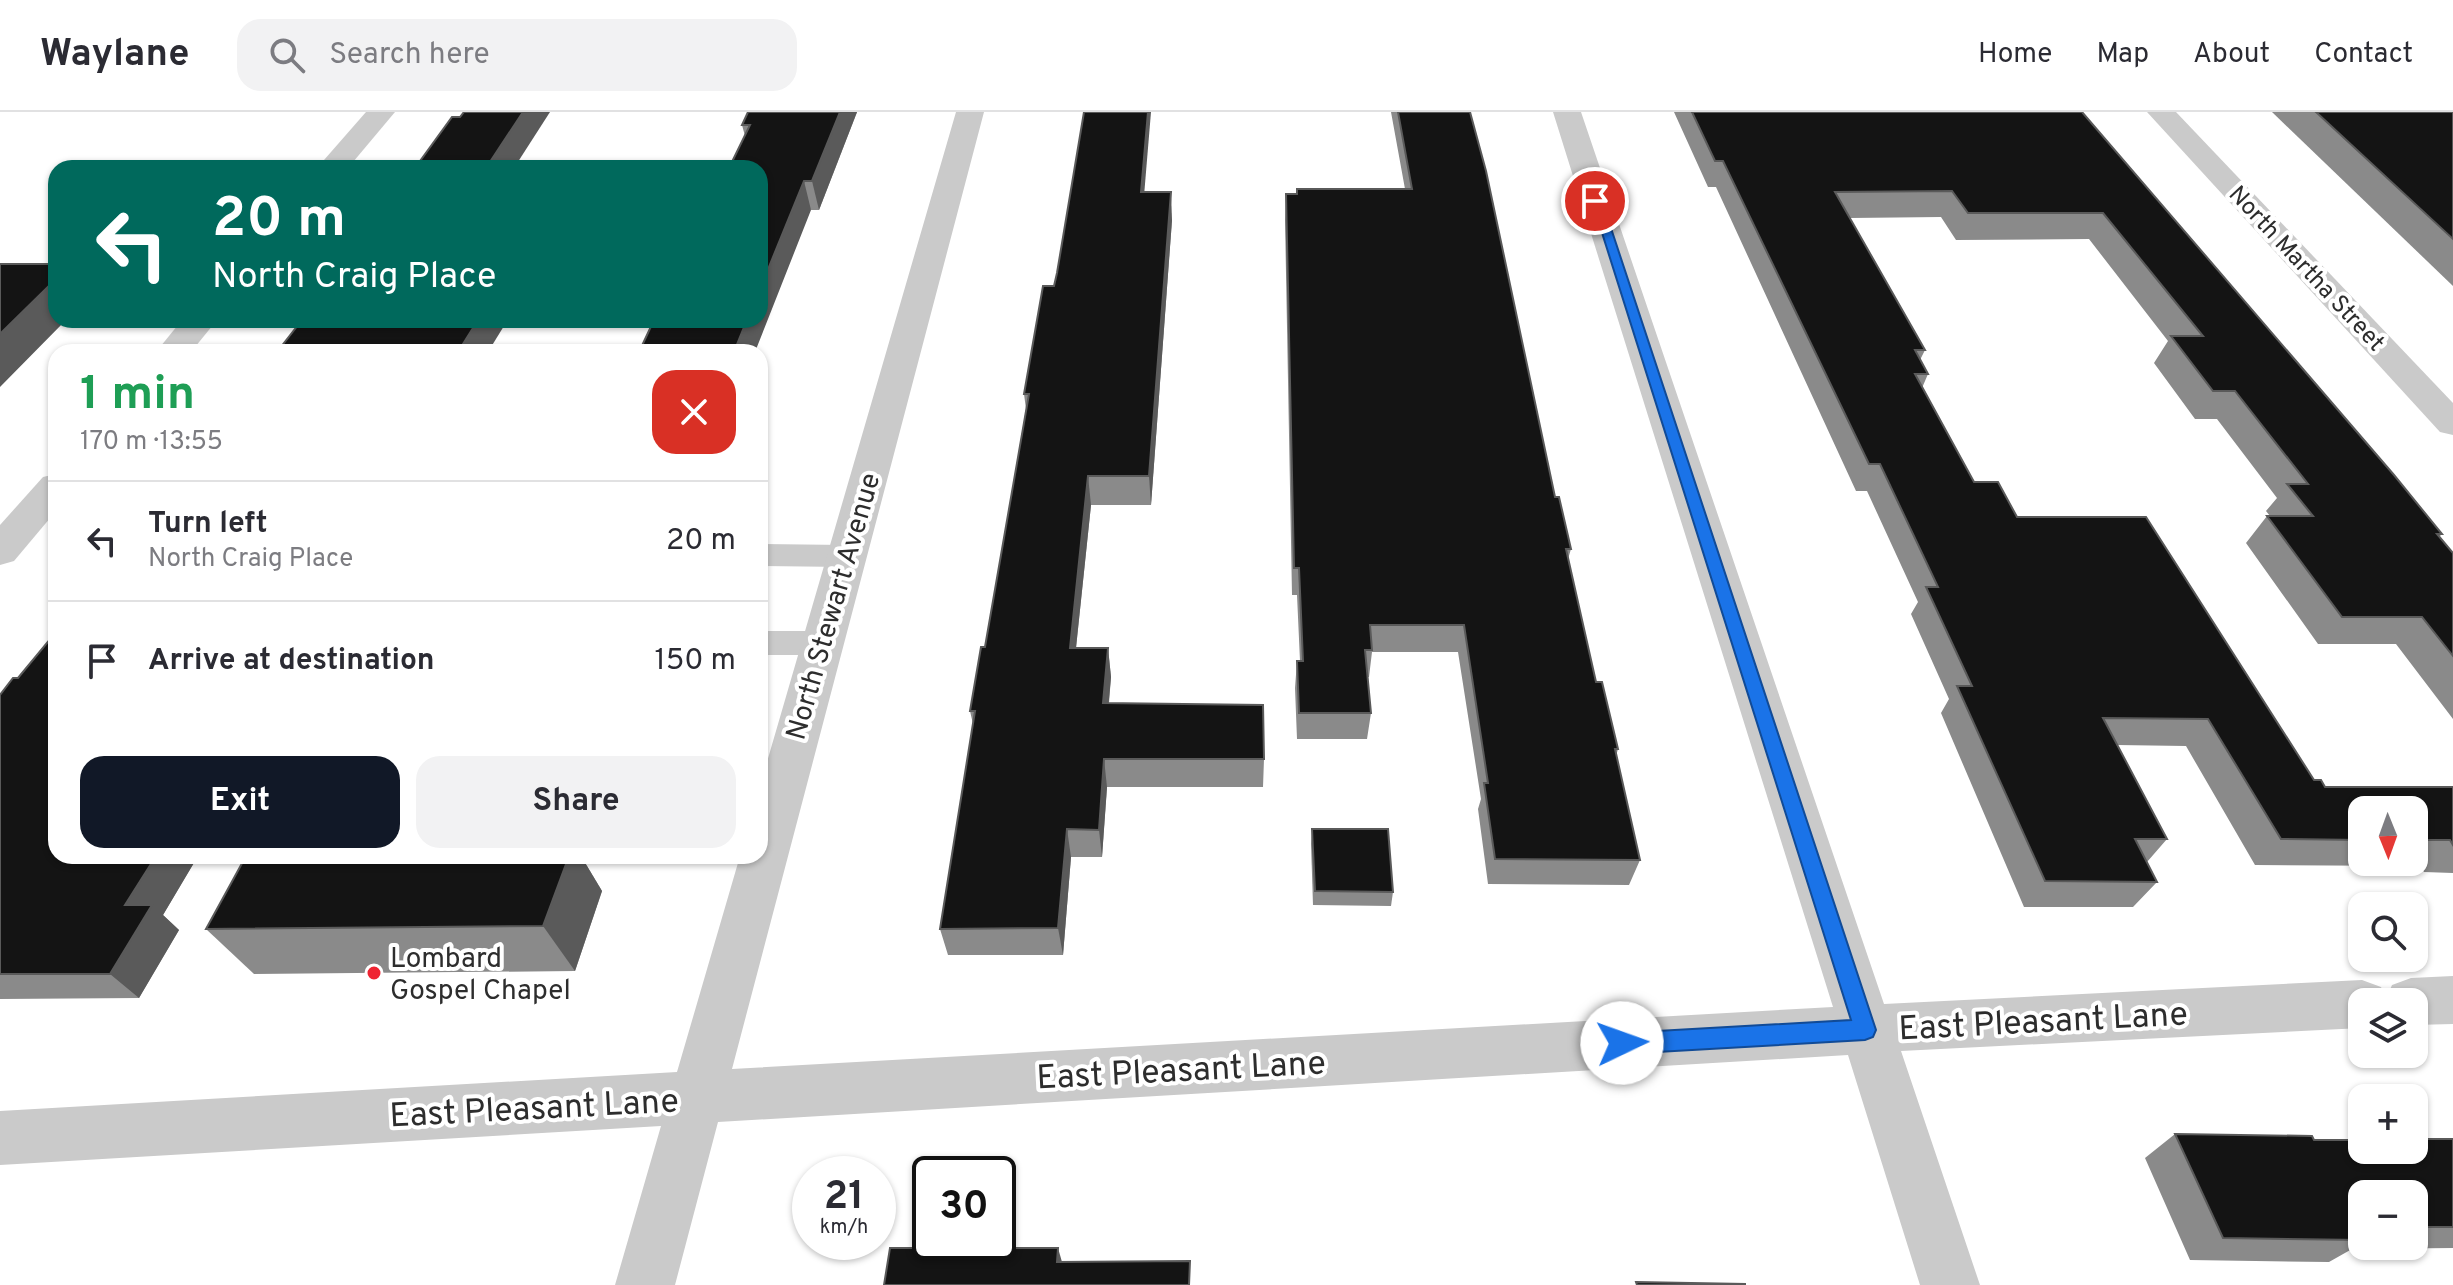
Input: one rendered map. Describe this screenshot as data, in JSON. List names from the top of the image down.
{
  "streets": {
    "street": ["North Martha Street", "North Stewart Avenue", "East Pleasant Lane"]
  },
  "crossings": [
    ["North Stewart Avenue", "East Pleasant Lane"]
  ],
  "places": ["Lombard Gospel Chapel"],
  "north": "bottom",
  "page": {
    "header": "Waylane",
    "search": "Search here",
    "nav": [
      "Home",
      "Map",
      "About",
      "Contact"
    ],
    "turn": ["20 m", "North Craig Place"],
    "heading": ["1 min", "170 m · 13:55"],
    "list": [
      {
        "name": "Turn left",
        "note": "North Craig Place",
        "value": "20 m"
      },
      {
        "name": "Arrive at destination",
        "value": "150 m"
      }
    ],
    "buttons": ["Exit", "Share"],
    "map_buttons": ["+", "−"],
    "speed": "21 km/h",
    "limit": "30"
  }
}
